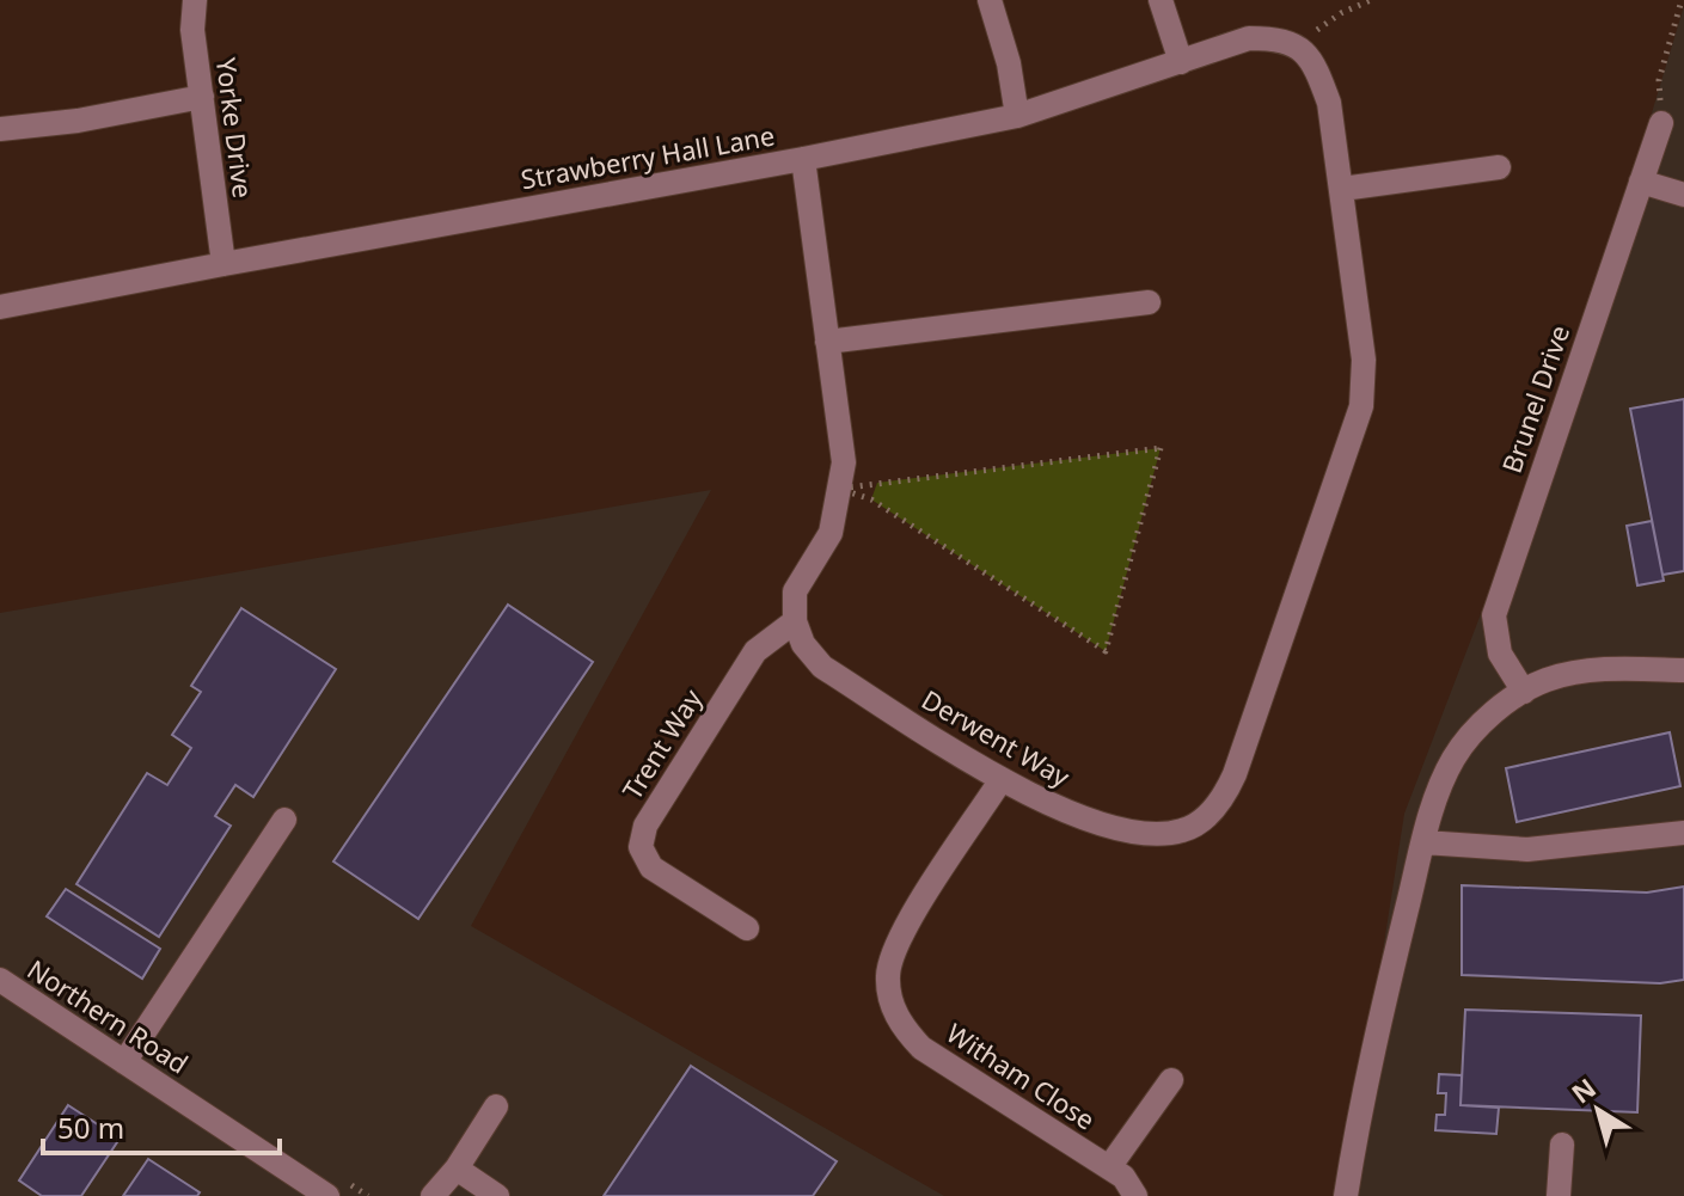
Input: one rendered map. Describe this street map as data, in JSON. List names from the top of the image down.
{
  "streets": {
    "street": [
      "Yorke Drive",
      "Strawberry Hall Lane",
      "Brunel Drive",
      "Derwent Way",
      "Trent Way",
      "Northern Road",
      "Witham Close"
    ]
  },
  "crossings": [
    ["Yorke Drive", "Strawberry Hall Lane"],
    ["Strawberry Hall Lane", "Derwent Way"],
    ["Derwent Way", "Trent Way"],
    ["Derwent Way", "Witham Close"]
  ],
  "scale_bar": "50 m",
  "north": "top left"
}
